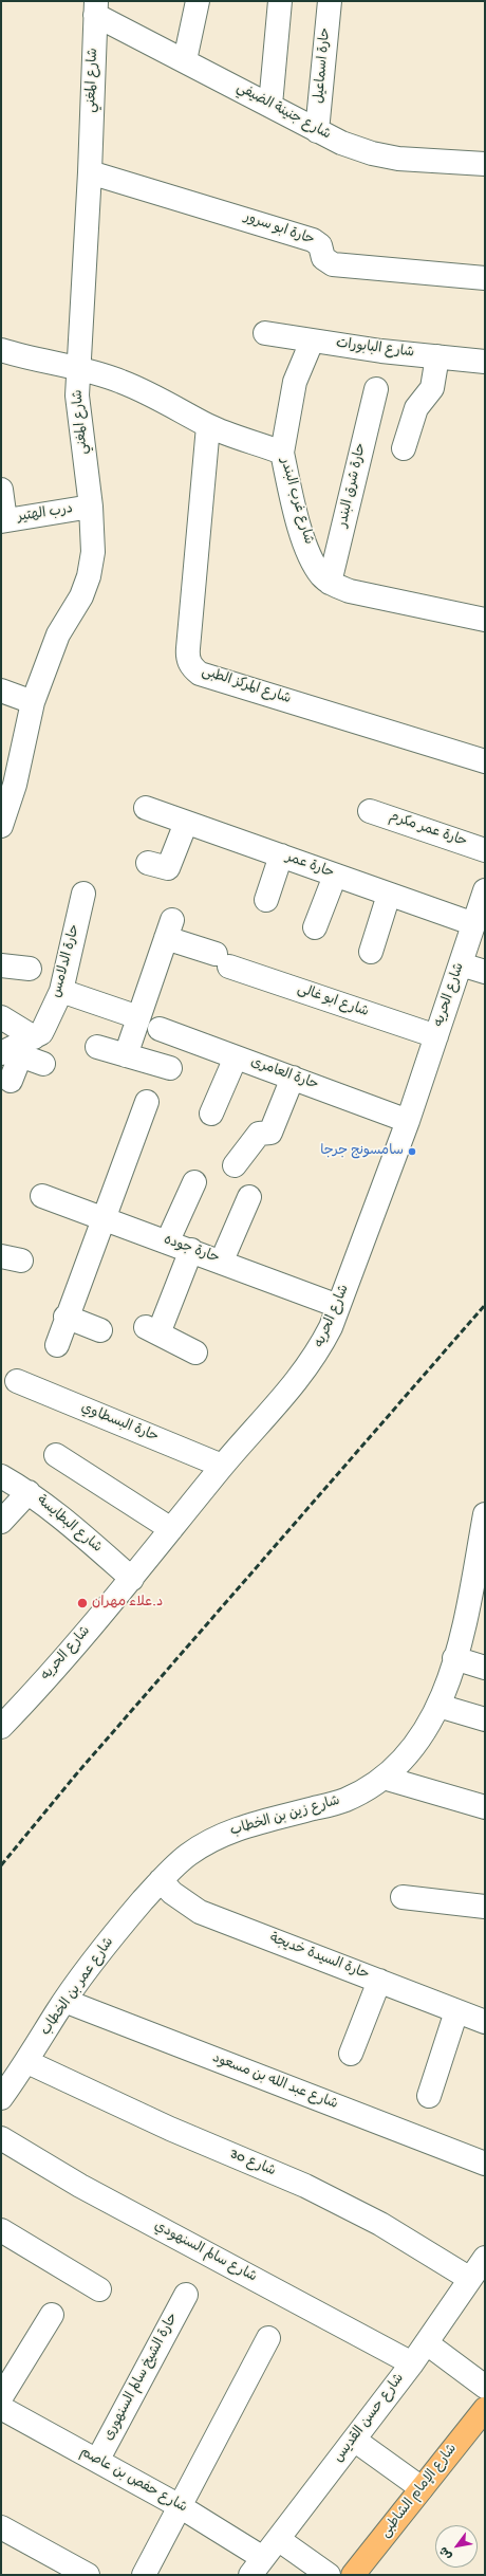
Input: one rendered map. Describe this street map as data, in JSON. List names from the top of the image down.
{
  "streets": {
    "main road": ["شارع الإمام الشاطبى"],
    "street": [
      "حارة اسماعيل",
      "شارع المغني",
      "شارع جنينة الضيفي",
      "حارة ابو سرور",
      "شارع البابورات",
      "حارة شرق البندر",
      "شارع غرب البندر",
      "درب الهتير",
      "شارع المركز الطبى",
      "حارة عمر مكرم",
      "حارة عمر",
      "حارة الدلامس",
      "شارع الحريه",
      "شارع ابو غالى",
      "حارة العامرى",
      "حارة جوده",
      "حارة البسطاوي",
      "شارع البطايسة",
      "شارع زين بن الخطاب",
      "حارة السيدة خديجة",
      "شارع عمر بن الخطاب",
      "شارع عبد الله بن مسعود",
      "شارع 30",
      "شارع سالم السنهودي",
      "حارة الشيخ سالم السنهورى",
      "شارع حسن القديس",
      "شارع حفص بن عاصم"
    ]
  },
  "crossings": [
    ["حارة اسماعيل", "شارع جنينة الضيفي"],
    ["شارع المغني", "شارع جنينة الضيفي"],
    ["شارع المغني", "حارة ابو سرور"],
    ["شارع المغني", "شارع غرب البندر"],
    ["شارع المغني", "درب الهتير"],
    ["حارة شرق البندر", "شارع غرب البندر"],
    ["شارع غرب البندر", "شارع المركز الطبى"],
    ["حارة عمر", "شارع الحريه"],
    ["شارع الحريه", "شارع ابو غالى"],
    ["شارع الحريه", "حارة العامرى"],
    ["شارع الحريه", "حارة جوده"],
    ["شارع الحريه", "حارة البسطاوي"],
    ["شارع الحريه", "شارع البطايسة"],
    ["شارع زين بن الخطاب", "حارة السيدة خديجة"],
    ["شارع زين بن الخطاب", "شارع عمر بن الخطاب"],
    ["حارة السيدة خديجة", "شارع عمر بن الخطاب"],
    ["شارع عمر بن الخطاب", "شارع عبد الله بن مسعود"],
    ["شارع عمر بن الخطاب", "شارع 30"],
    ["شارع 30", "شارع حسن القديس"],
    ["شارع سالم السنهودي", "شارع حسن القديس"],
    ["حارة الشيخ سالم السنهورى", "شارع حفص بن عاصم"],
    ["شارع حسن القديس", "شارع حفص بن عاصم"]
  ],
  "places": ["سامسونج جرجا", "د.علاء مهران"],
  "north": "bottom left"
}
